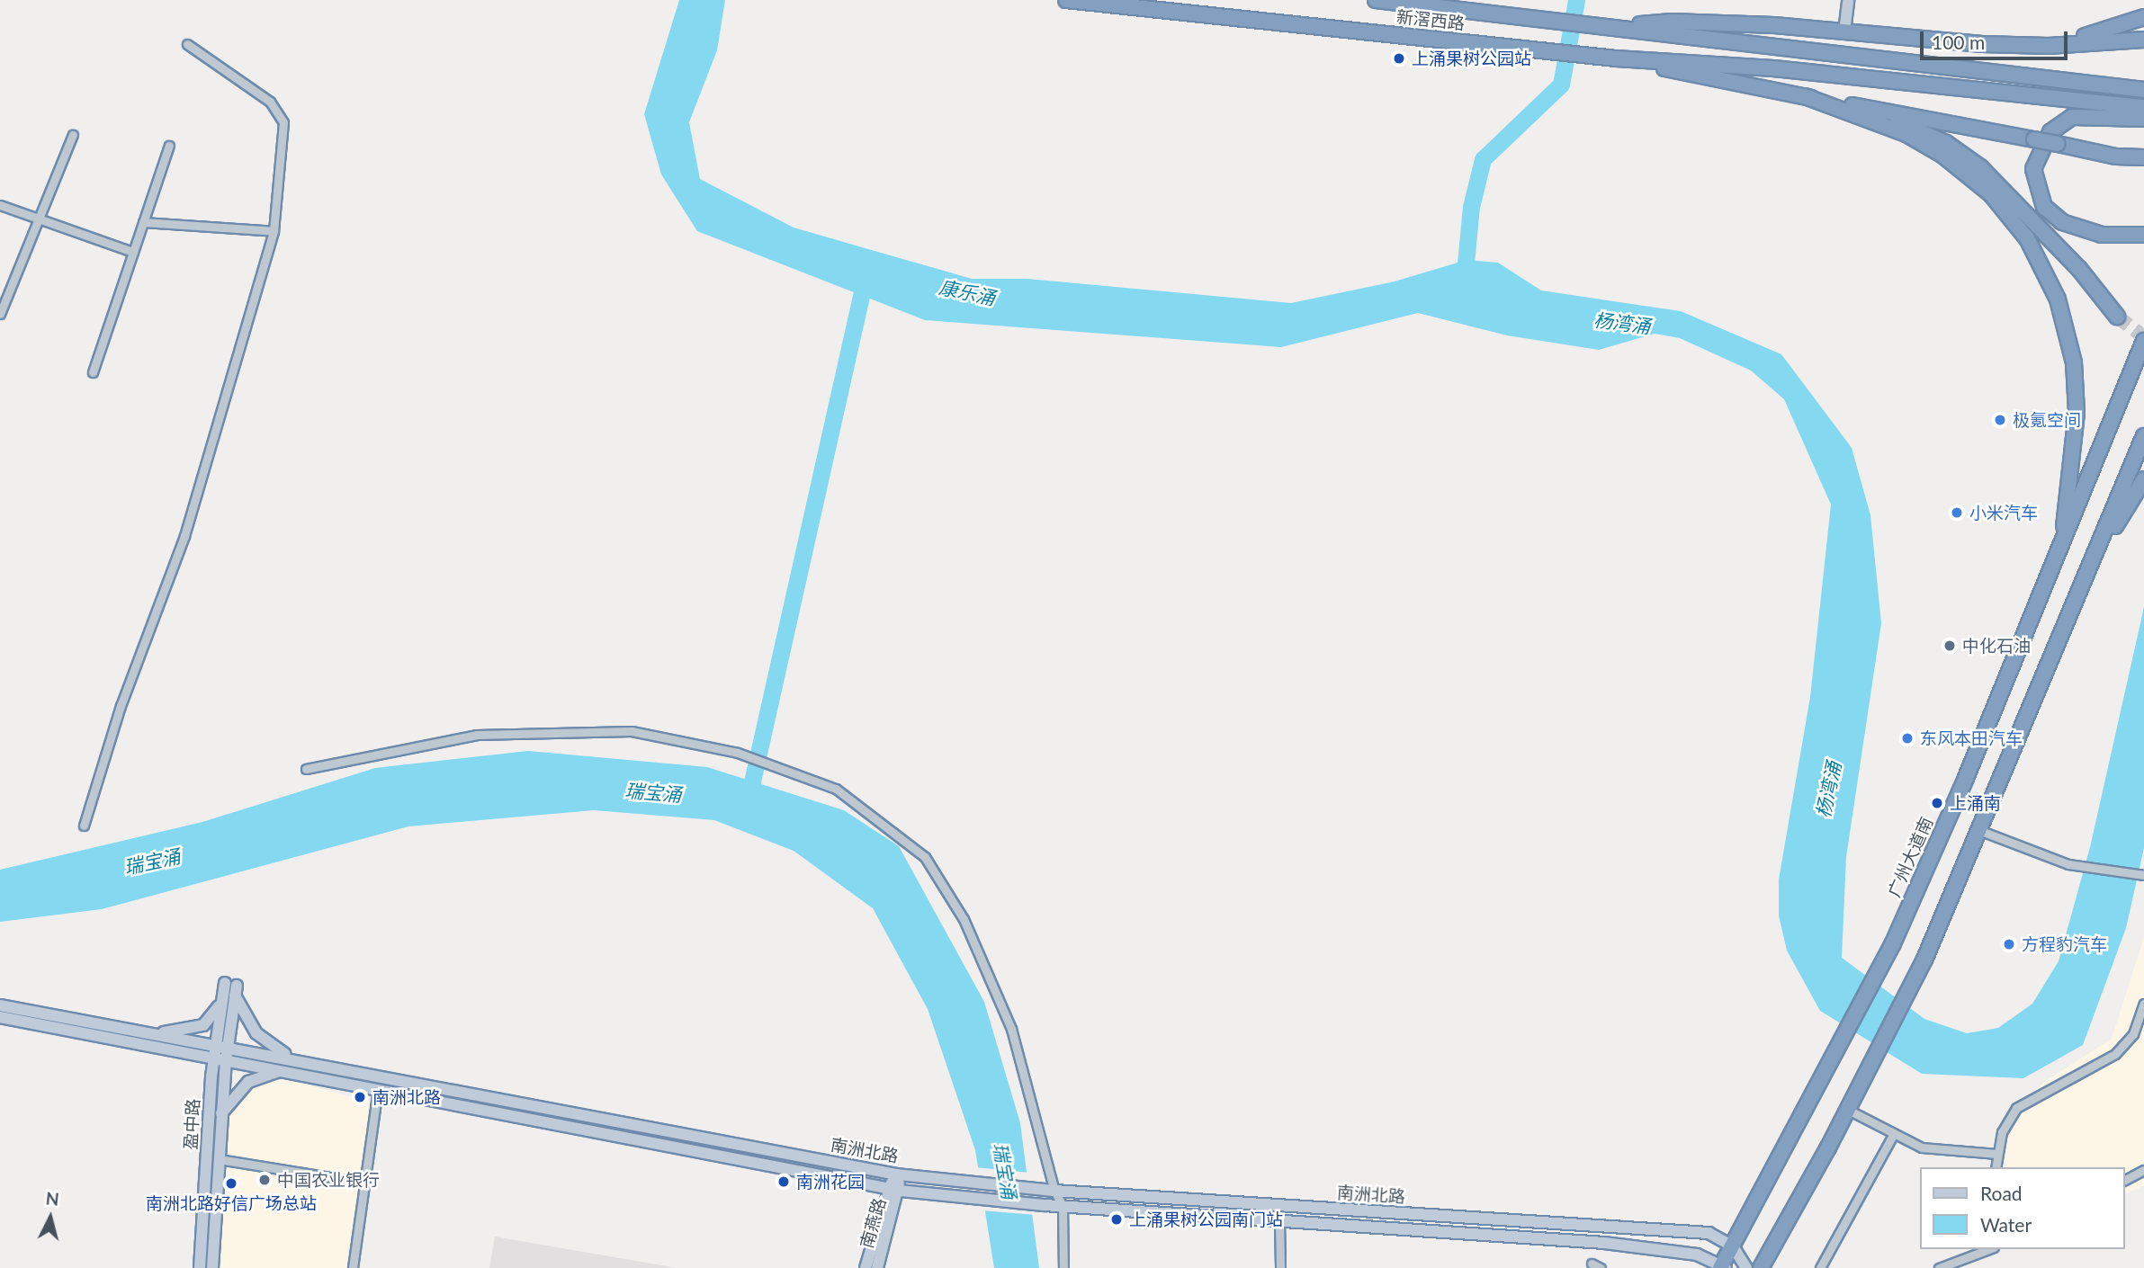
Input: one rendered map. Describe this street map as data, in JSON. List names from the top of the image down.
{
  "streets": {
    "highway": ["新滘西路", "广州大道南"],
    "main road": ["盈中路", "南洲北路", "南燕路"]
  },
  "crossings": [
    ["广州大道南", "南洲北路"],
    ["盈中路", "南洲北路"],
    ["南洲北路", "南燕路"]
  ],
  "water": ["康乐涌", "杨湾涌", "瑞宝涌"],
  "places": [
    "上涌果树公园站",
    "极氪空间",
    "小米汽车",
    "中化石油",
    "东风本田汽车",
    "上涌南",
    "方程豹汽车",
    "南洲北路",
    "中国农业银行",
    "南洲花园",
    "南洲北路好信广场总站",
    "上涌果树公园南门站"
  ],
  "legend": ["Road", "Water"],
  "scale_bar": "100 m",
  "north": "top"
}
